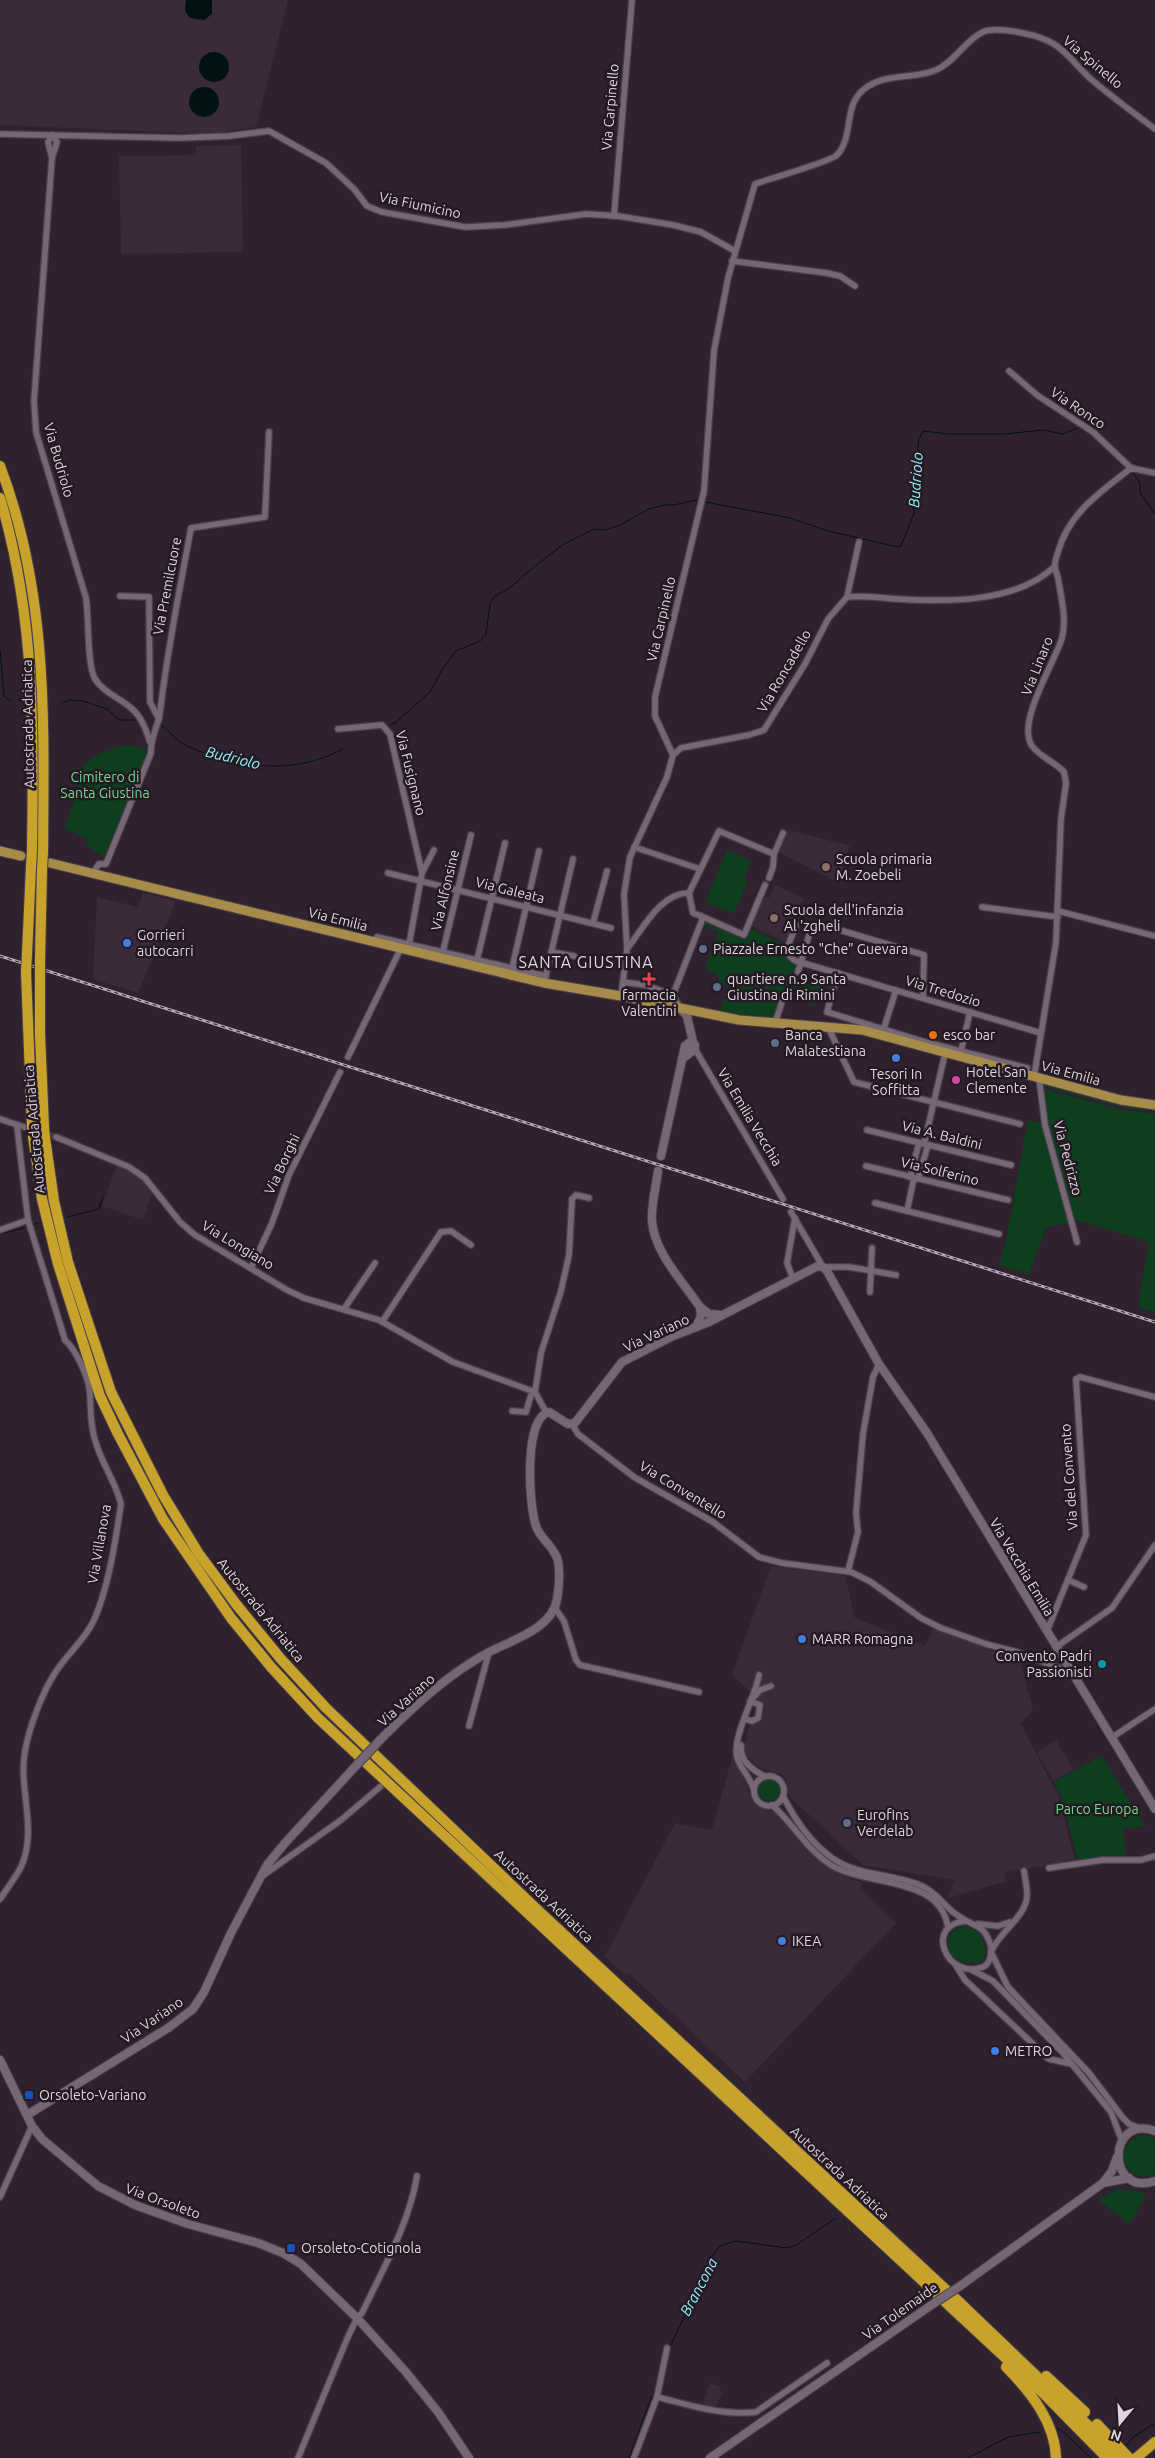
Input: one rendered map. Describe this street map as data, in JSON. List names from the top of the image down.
{
  "streets": {
    "highway": ["Autostrada Adriatica"],
    "main road": ["Via Emilia"],
    "street": [
      "Via Spinello",
      "Via Carpinello",
      "Via Fiumicino",
      "Via Ronco",
      "Via Budriolo",
      "Via Premilcuore",
      "Via Linaro",
      "Via Roncadello",
      "Via Fusignano",
      "Via Alfonsine",
      "Via Galeata",
      "Via Tredozio",
      "Via Emilia Vecchia",
      "Via A. Baldini",
      "Via Pedrizzo",
      "Via Borghi",
      "Via Solferino",
      "Via Longiano",
      "Via Variano",
      "Via del Convento",
      "Via Conventello",
      "Via Villanova",
      "Via Vecchia Emilia",
      "Via Orsoleto",
      "Via Tolemaide"
    ]
  },
  "crossings": [
    ["Via Spinello", "Via Carpinello"],
    ["Via Spinello", "Via Fiumicino"],
    ["Via Carpinello", "Via Fiumicino"],
    ["Via Carpinello", "Via Roncadello"],
    ["Via Fiumicino", "Via Budriolo"],
    ["Via Ronco", "Via Linaro"],
    ["Via Budriolo", "Via Premilcuore"],
    ["Via Premilcuore", "Via Emilia"],
    ["Via Linaro", "Via Emilia"],
    ["Via Linaro", "Via Tredozio"],
    ["Via Linaro", "Via Pedrizzo"],
    ["Via Fusignano", "Via Galeata"],
    ["Via Fusignano", "Via Emilia"],
    ["Via Alfonsine", "Via Galeata"],
    ["Via Alfonsine", "Via Emilia"],
    ["Via Emilia", "Via Emilia Vecchia"],
    ["Via Emilia", "Via Pedrizzo"],
    ["Via Borghi", "Via Longiano"],
    ["Via Variano", "Via Conventello"],
    ["Via Variano", "Via Vecchia Emilia"],
    ["Via Variano", "Via Orsoleto"],
    ["Via del Convento", "Via Vecchia Emilia"],
    ["Via Conventello", "Via Vecchia Emilia"]
  ],
  "districts": ["SANTA GIUSTINA"],
  "water": ["Budriolo", "Brancona"],
  "parks": ["Cimitero di Santa Giustina", "Parco Europa"],
  "places": {
    "other": [
      "Scuola primaria M. Zoebeli",
      "Scuola dell'infanzia Al 'zgheli",
      "Gorrieri autocarri",
      "Piazzale Ernesto \"Che\" Guevara",
      "quartiere n.9 Santa Giustina di Rimini",
      "esco bar",
      "Banca Malatestiana",
      "Tesori In Soffitta",
      "Hotel San Clemente",
      "MARR Romagna",
      "Convento Padri Passionisti",
      "Eurofins Verdelab",
      "IKEA",
      "METRO"
    ],
    "health": ["farmacia Valentini"],
    "transit": ["Orsoleto-Variano", "Orsoleto-Cotignola"]
  },
  "north": "bottom"
}
